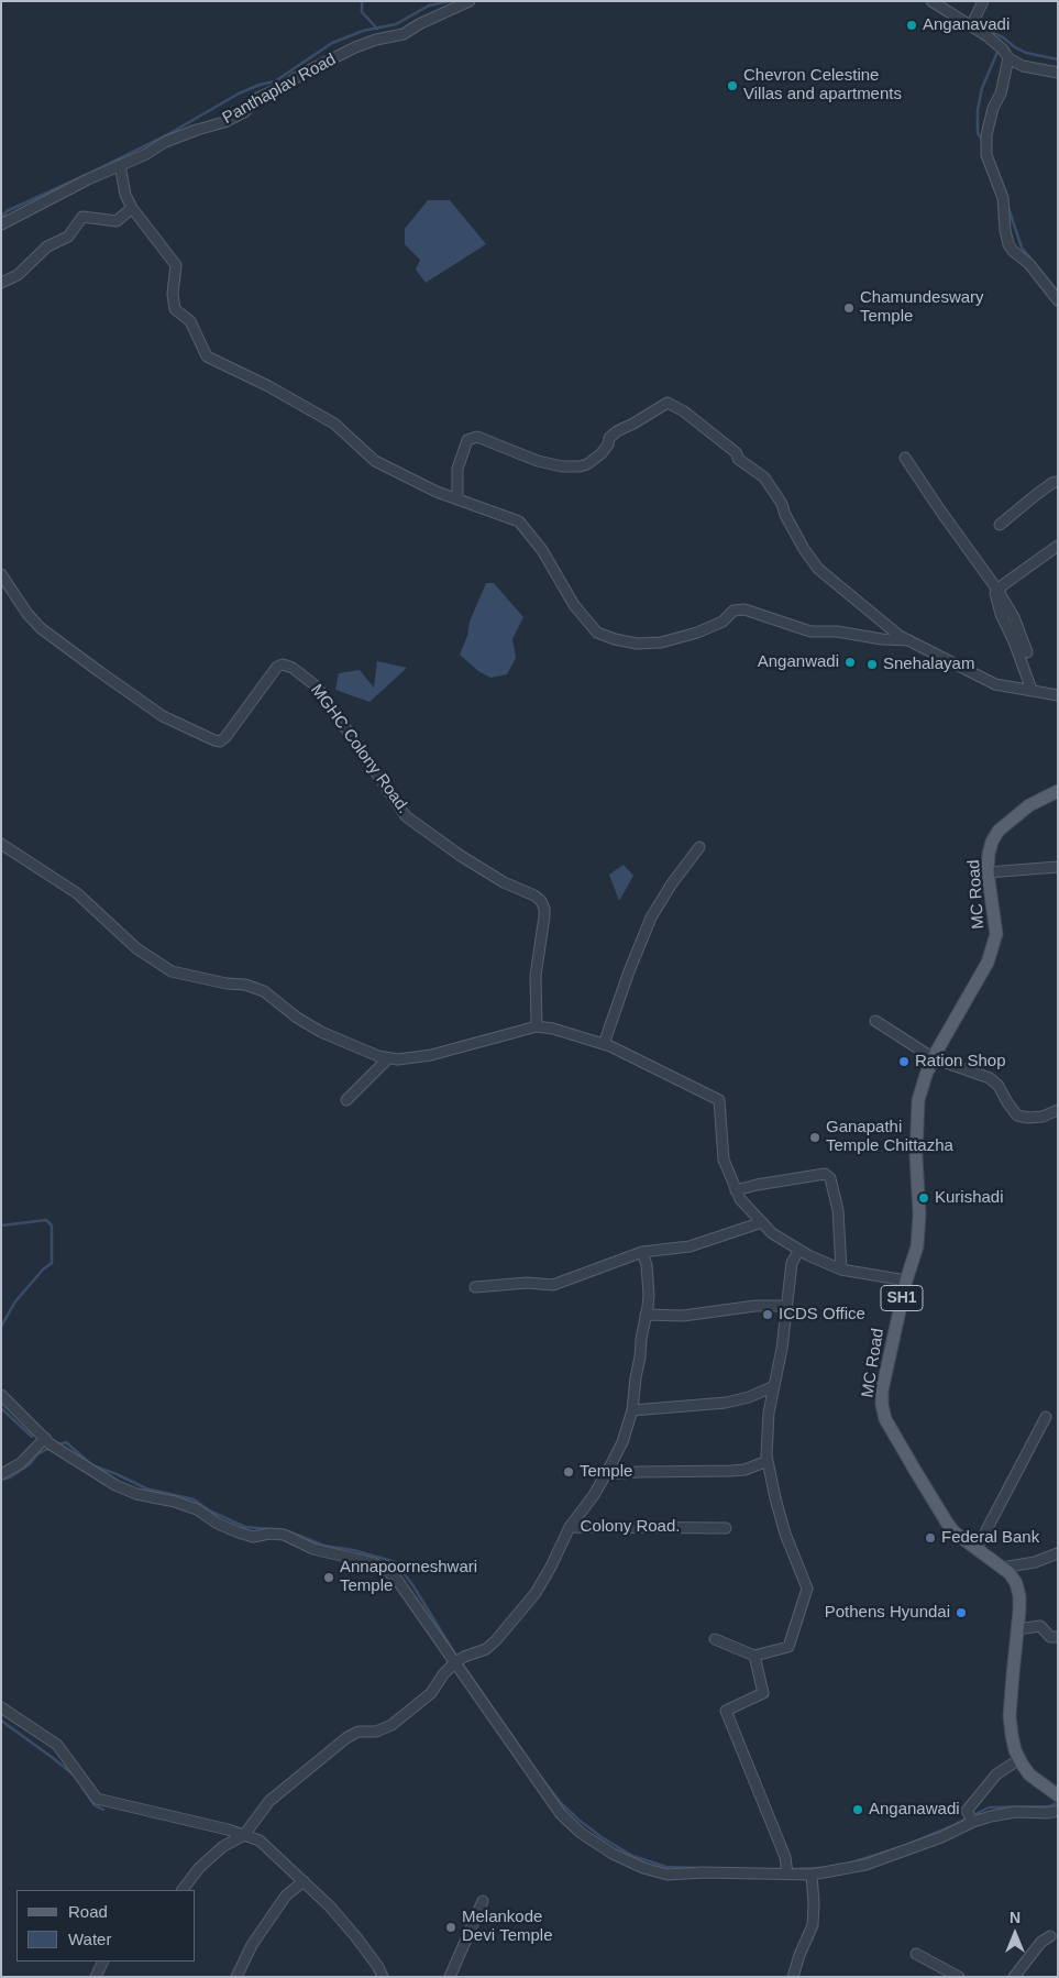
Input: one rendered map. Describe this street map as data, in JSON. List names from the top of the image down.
{
  "streets": {
    "main road": ["MC Road", "SH1"],
    "street": ["Panthaplav Road", "MGHC Colony Road.", "Colony Road."]
  },
  "places": [
    "Anganavadi",
    "Chevron Celestine Villas and apartments",
    "Chamundeswary Temple",
    "Anganwadi",
    "Snehalayam",
    "Ration Shop",
    "Ganapathi Temple Chittazha",
    "Kurishadi",
    "ICDS Office",
    "Temple",
    "Federal Bank",
    "Annapoorneshwari Temple",
    "Pothens Hyundai",
    "Anganawadi",
    "Melankode Devi Temple"
  ],
  "legend": ["Road", "Water"],
  "north": "top"
}
